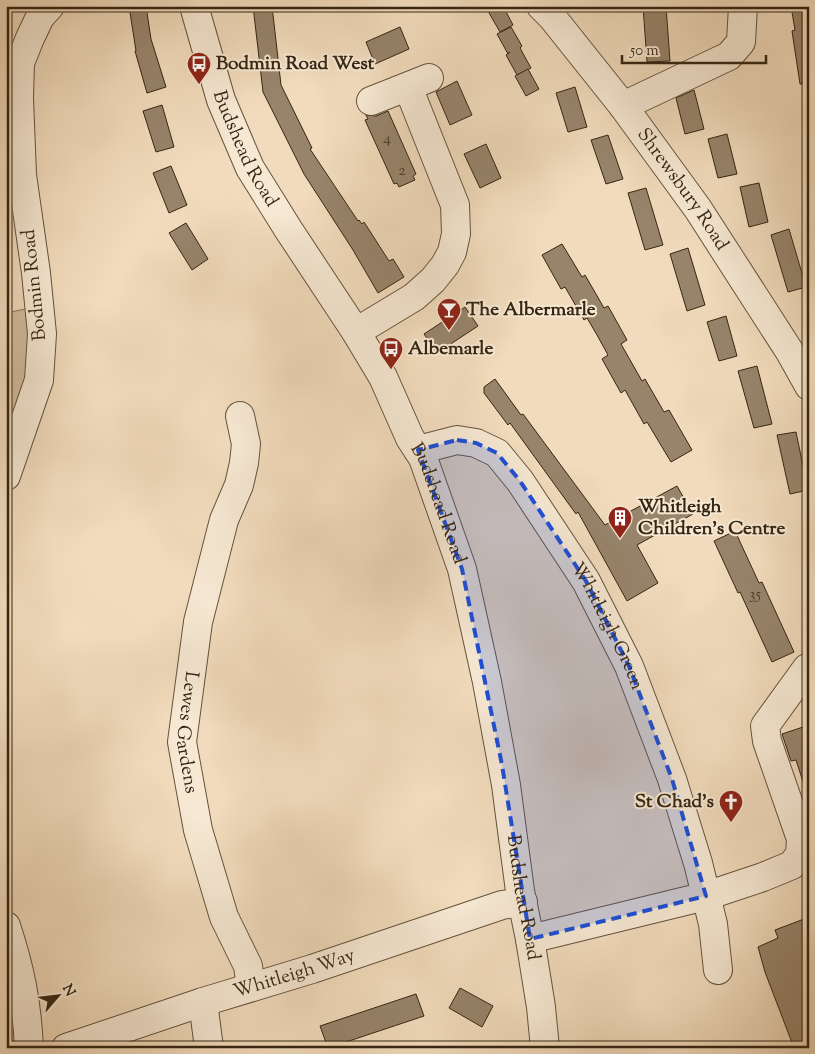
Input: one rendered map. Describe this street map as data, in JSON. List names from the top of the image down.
{
  "streets": {
    "street": [
      "Budshead Road",
      "Shrewsbury Road",
      "Bodmin Road",
      "Whitleigh Green",
      "Lewes Gardens",
      "Whitleigh Way"
    ]
  },
  "crossings": [
    ["Budshead Road", "Whitleigh Green"],
    ["Budshead Road", "Whitleigh Way"],
    ["Lewes Gardens", "Whitleigh Way"]
  ],
  "places": {
    "bus stop": ["Bodmin Road West", "Albemarle"],
    "bar": ["The Albermarle"],
    "building": ["Whitleigh Children's Centre"],
    "church": ["St Chad's"]
  },
  "house_numbers": ["4", "2", "35"],
  "scale_bar": "50 m",
  "north": "top right"
}
